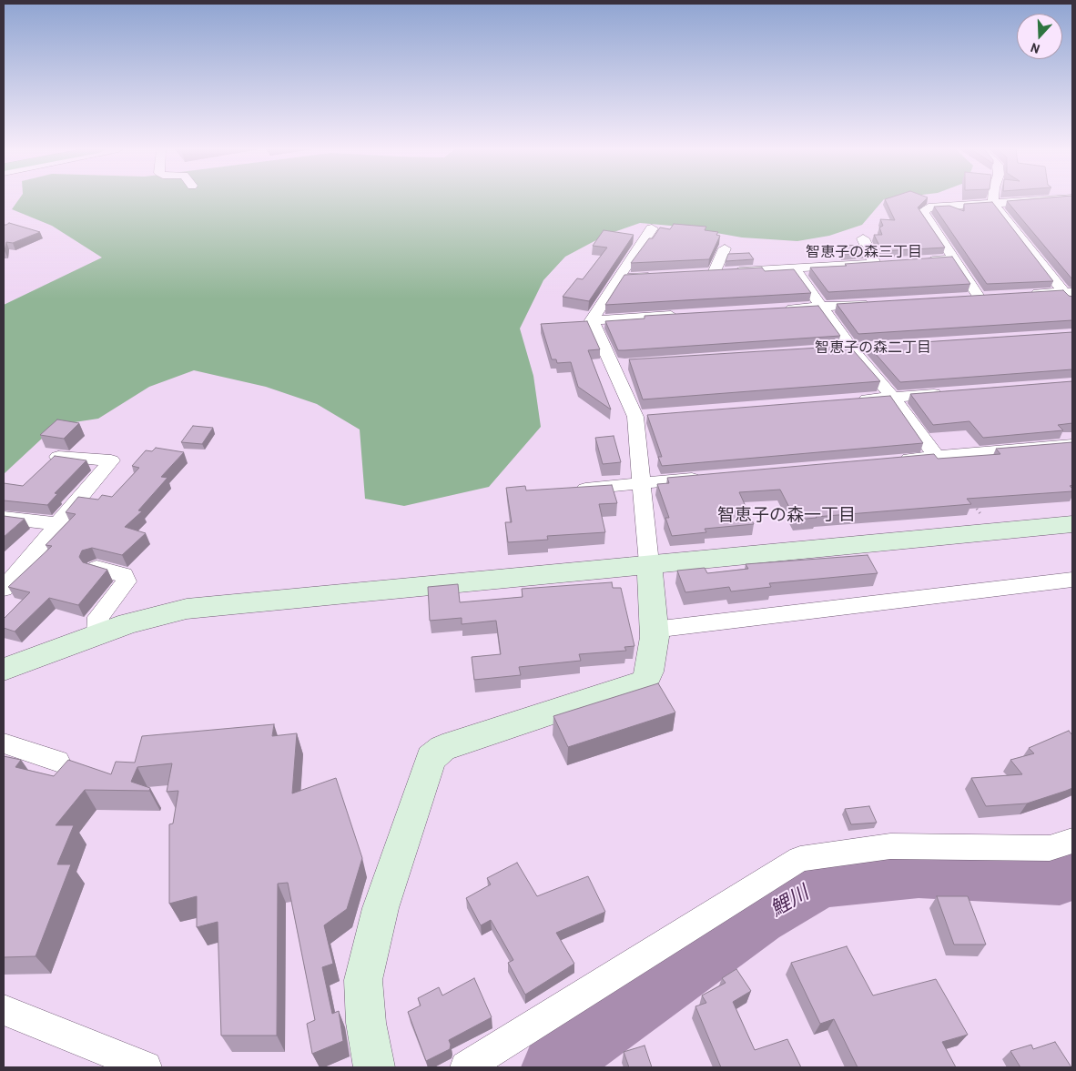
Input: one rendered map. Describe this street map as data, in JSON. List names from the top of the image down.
{
  "districts": ["智恵子の森三丁目", "智恵子の森二丁目", "智恵子の森一丁目"],
  "water": ["鯉川"],
  "north": "bottom"
}
